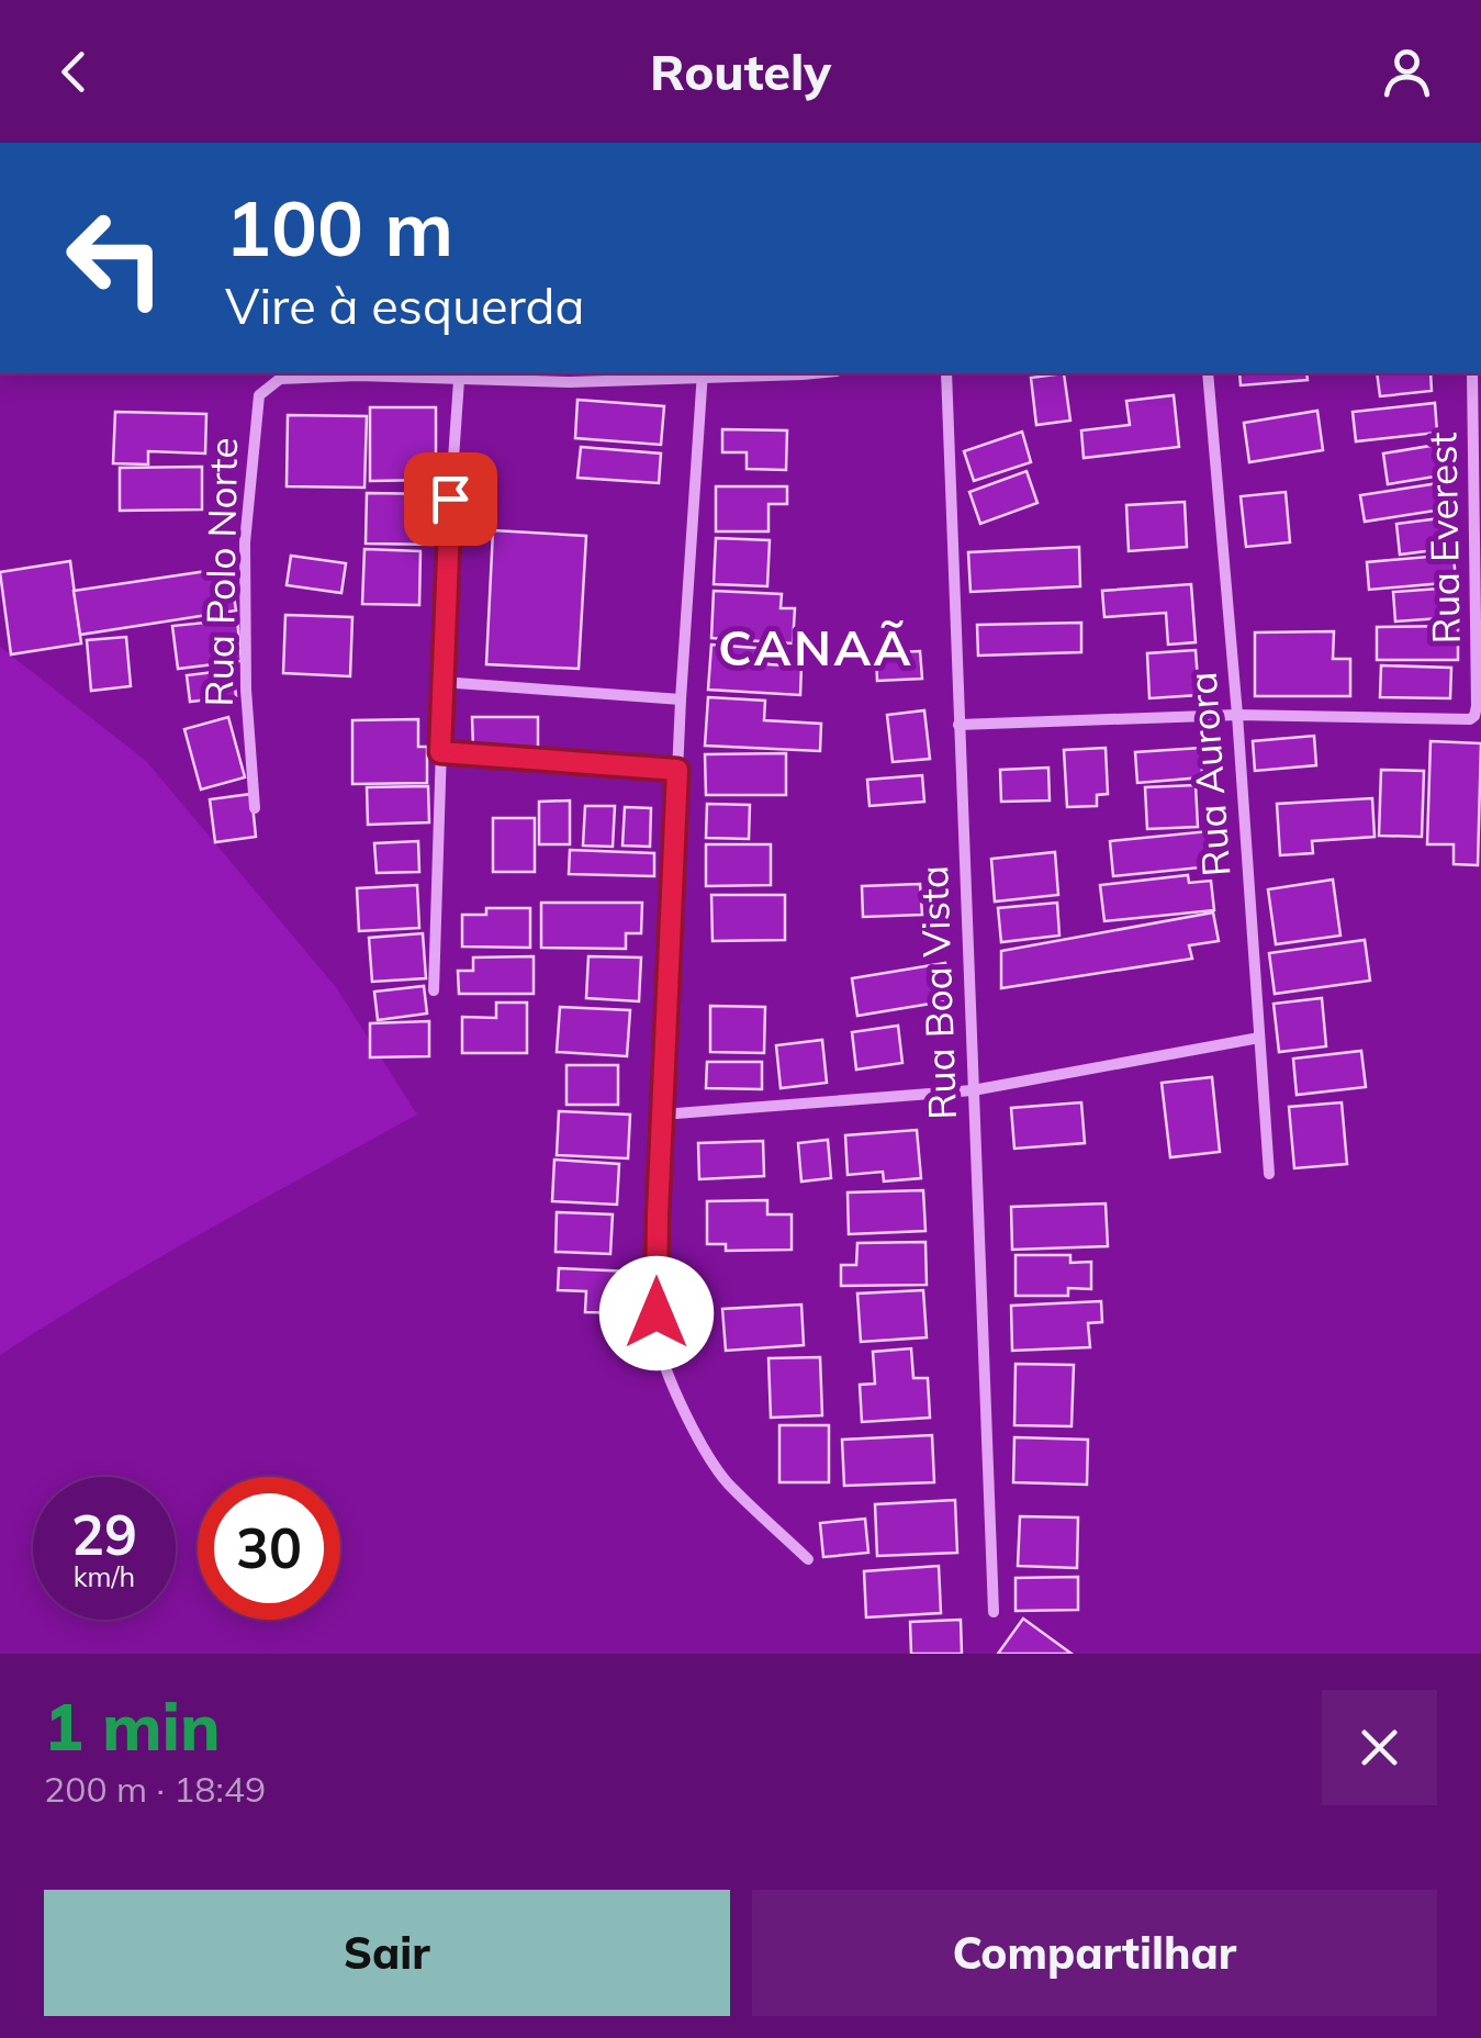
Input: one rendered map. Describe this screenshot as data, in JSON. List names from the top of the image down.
{
  "streets": {
    "street": [
      "Rua Everest",
      "Rua Polo Norte",
      "Rua Aurora",
      "Rua Boa Vista"
    ]
  },
  "crossings": [
    ["Rua Everest", "Rua Aurora"]
  ],
  "districts": ["CANAÃ"],
  "page": {
    "header": "Routely",
    "turn": ["100 m", "Vire à esquerda"],
    "speed": "29 km/h",
    "limit": "30",
    "heading": ["1 min", "200 m · 18:49"],
    "buttons": ["Sair", "Compartilhar"]
  }
}
